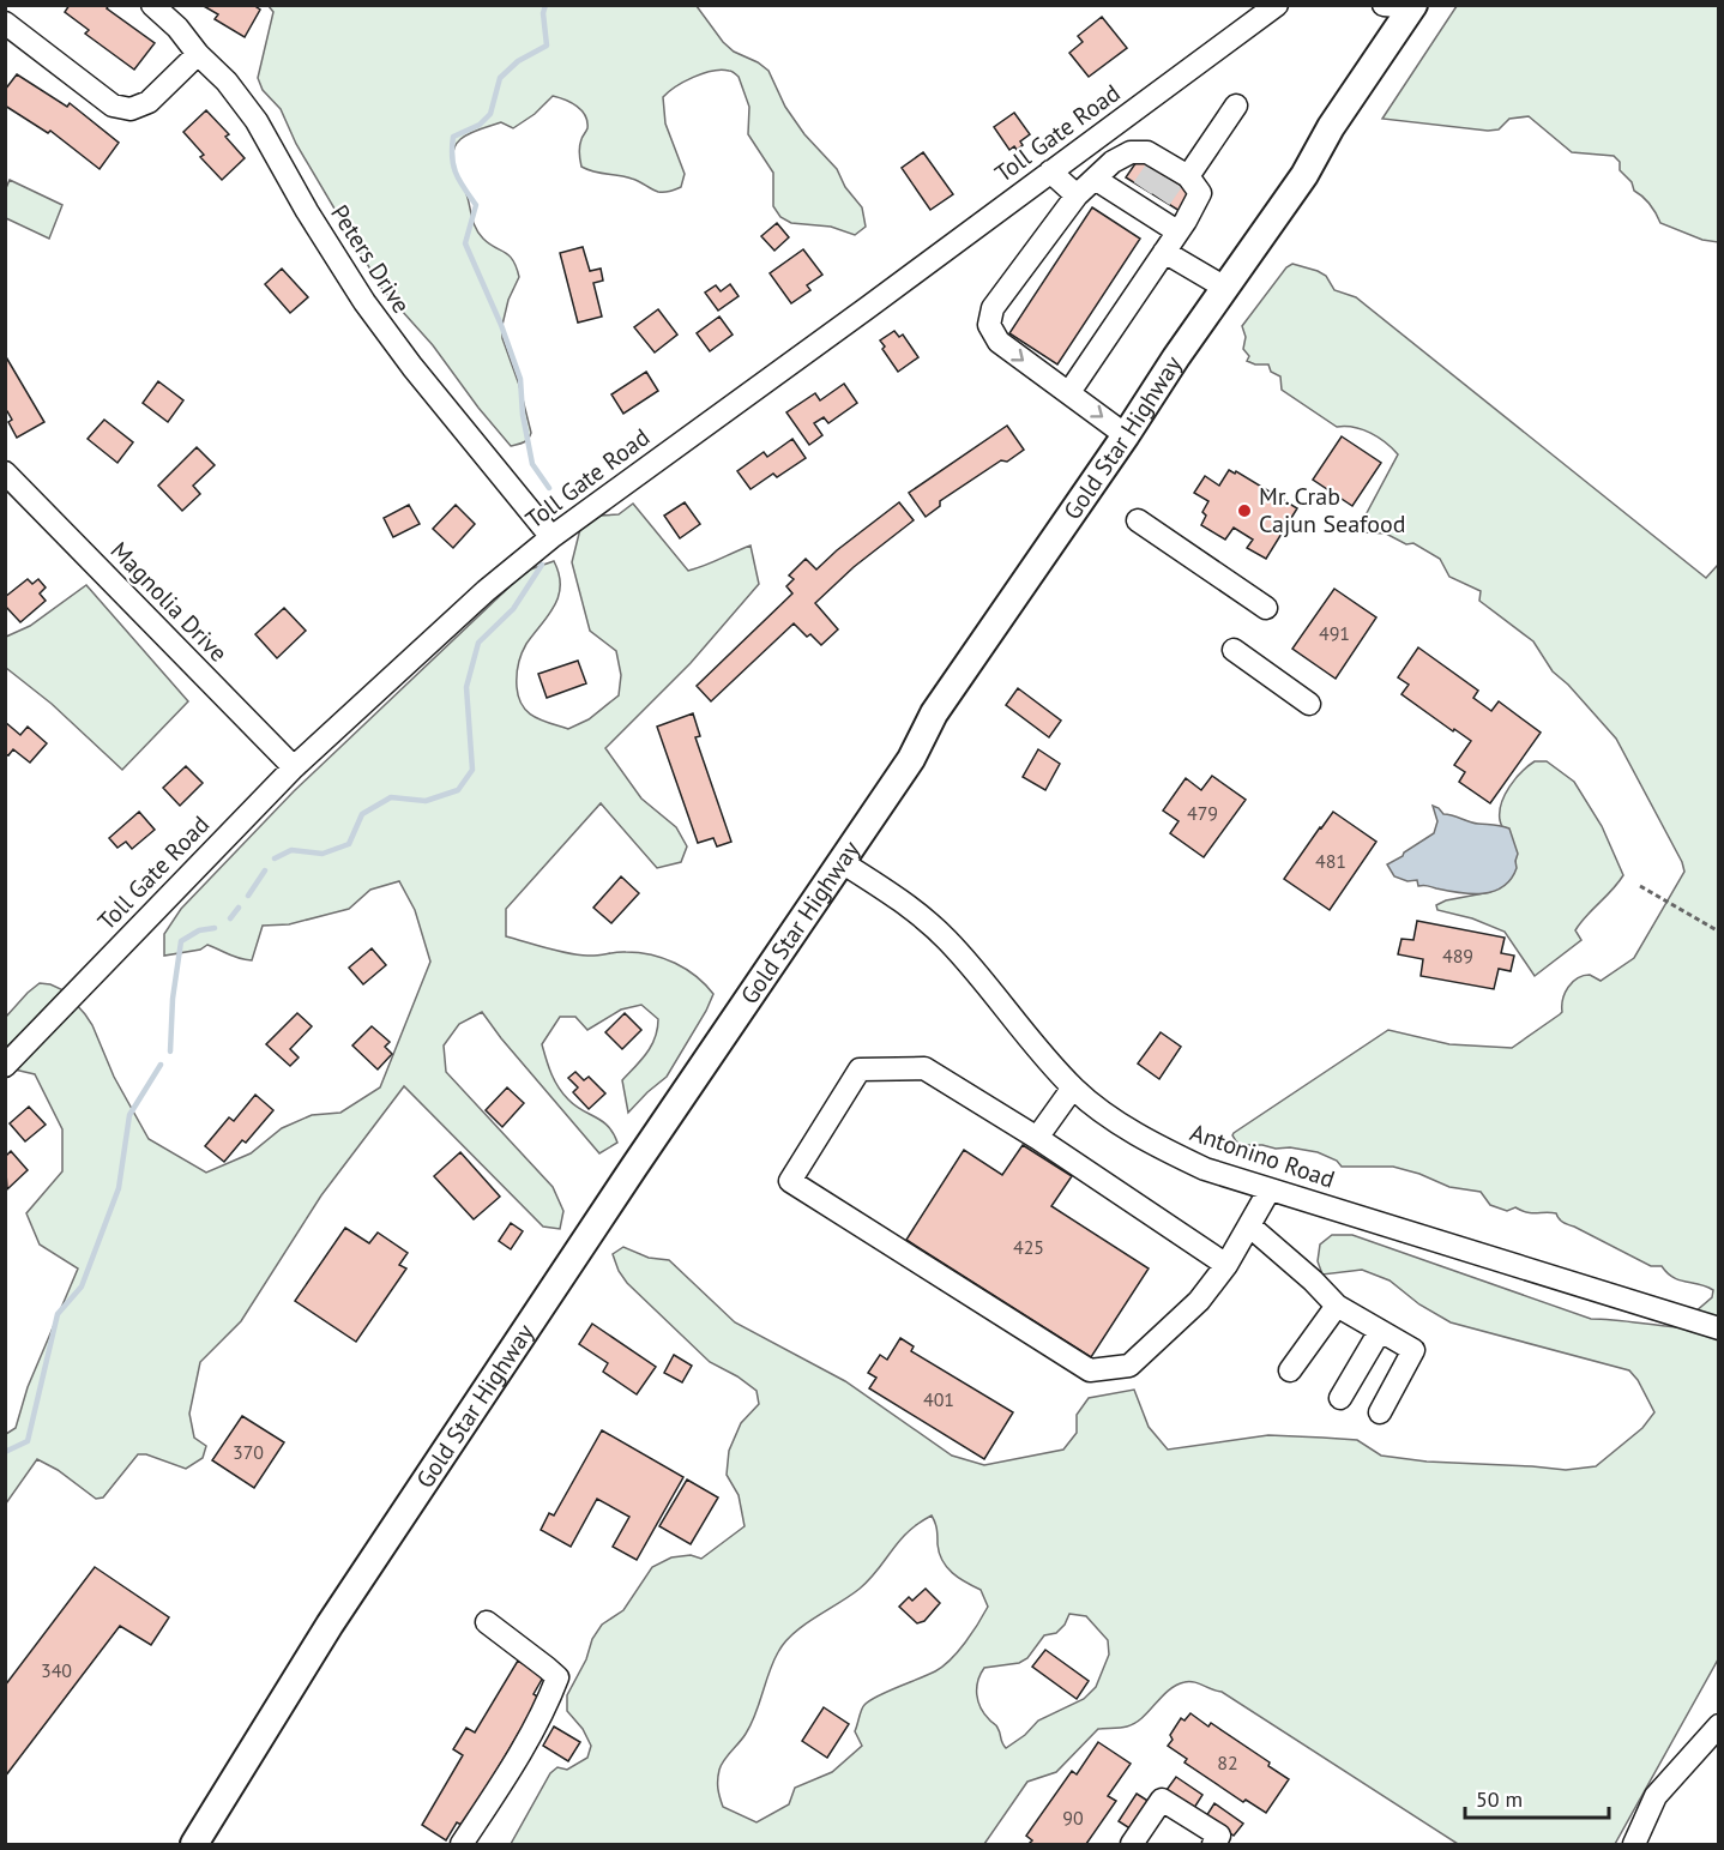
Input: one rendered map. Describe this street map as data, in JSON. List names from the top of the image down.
{
  "streets": {
    "main road": ["Gold Star Highway"],
    "street": [
      "Toll Gate Road",
      "Peters Drive",
      "Magnolia Drive",
      "Antonino Road"
    ]
  },
  "crossings": [
    ["Toll Gate Road", "Peters Drive"],
    ["Toll Gate Road", "Magnolia Drive"],
    ["Gold Star Highway", "Antonino Road"]
  ],
  "places": ["Mr. Crab Cajun Seafood"],
  "house_numbers": [
    "491",
    "479",
    "481",
    "489",
    "425",
    "401",
    "370",
    "340",
    "82",
    "90"
  ],
  "scale_bar": "50 m"
}
